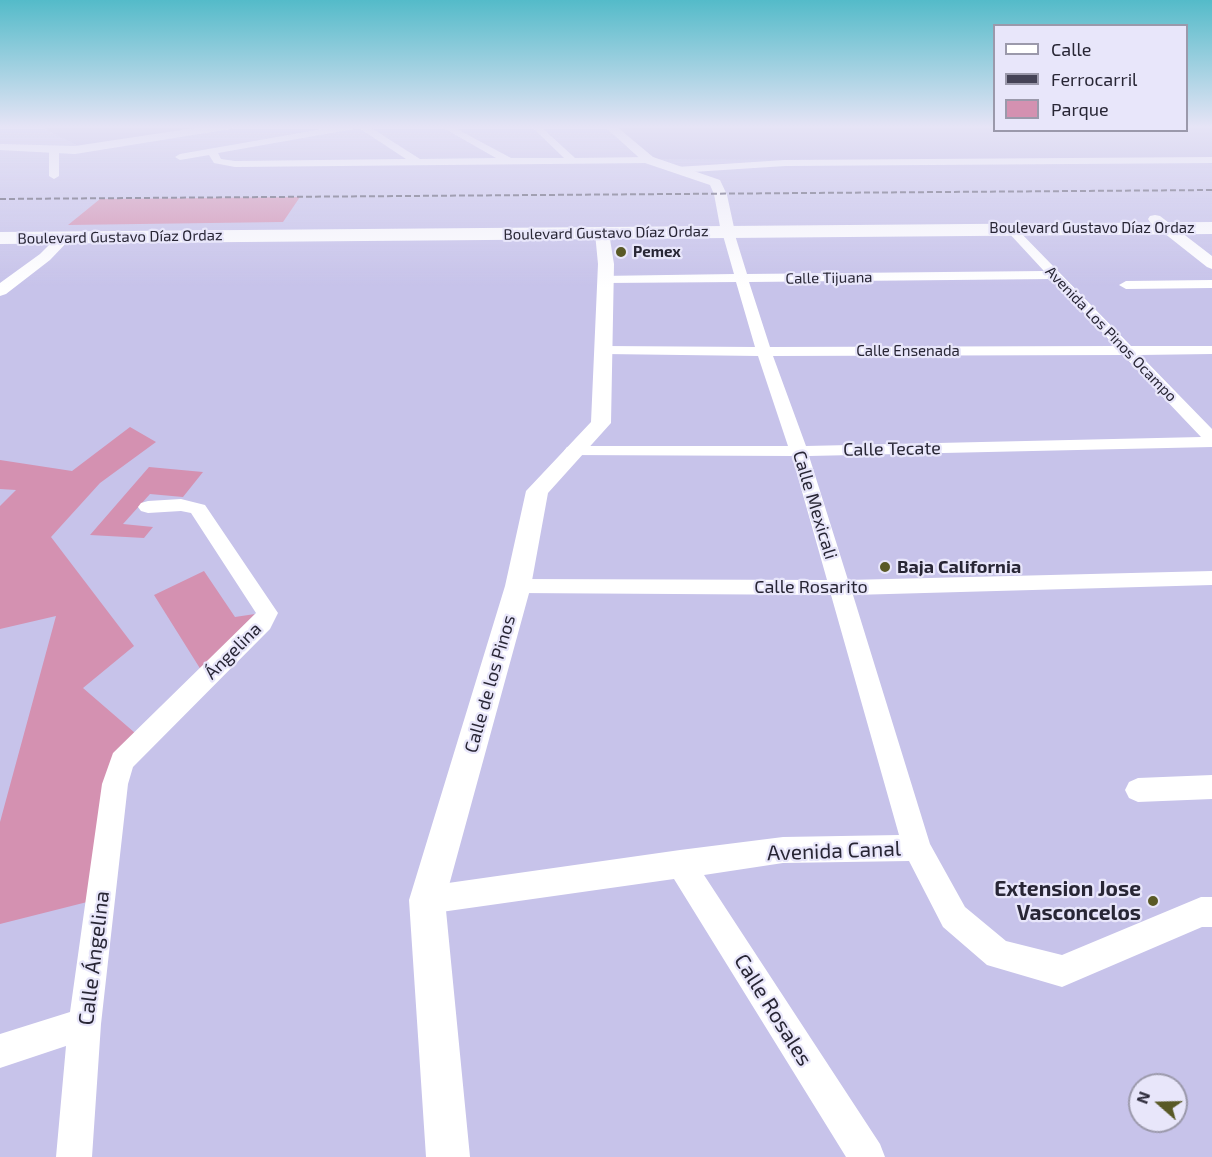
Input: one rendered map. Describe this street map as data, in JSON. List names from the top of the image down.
{
  "streets": {
    "main road": ["Boulevard Gustavo Díaz Ordaz"],
    "street": [
      "Calle Tijuana",
      "Avenida Los Pinos Ocampo",
      "Calle Ensenada",
      "Calle Tecate",
      "Calle Mexicali",
      "Calle Rosarito",
      "Ángelina",
      "Calle de los Pinos",
      "Avenida Canal",
      "Calle Ángelina",
      "Calle Rosales"
    ]
  },
  "crossings": [
    ["Boulevard Gustavo Díaz Ordaz", "Avenida Los Pinos Ocampo"],
    ["Boulevard Gustavo Díaz Ordaz", "Calle Mexicali"],
    ["Boulevard Gustavo Díaz Ordaz", "Calle de los Pinos"],
    ["Calle Tijuana", "Avenida Los Pinos Ocampo"],
    ["Calle Tijuana", "Calle Mexicali"],
    ["Calle Tijuana", "Calle de los Pinos"],
    ["Avenida Los Pinos Ocampo", "Calle Ensenada"],
    ["Avenida Los Pinos Ocampo", "Calle Tecate"],
    ["Calle Ensenada", "Calle Mexicali"],
    ["Calle Ensenada", "Calle de los Pinos"],
    ["Calle Tecate", "Calle Mexicali"],
    ["Calle Tecate", "Calle de los Pinos"],
    ["Calle Mexicali", "Calle Rosarito"],
    ["Calle Mexicali", "Avenida Canal"],
    ["Calle Rosarito", "Calle de los Pinos"],
    ["Ángelina", "Calle Ángelina"],
    ["Calle de los Pinos", "Avenida Canal"],
    ["Avenida Canal", "Calle Rosales"]
  ],
  "places": ["Pemex", "Baja California", "Extension Jose Vasconcelos"],
  "legend": ["Calle", "Ferrocarril", "Parque"],
  "north": "left"
}
